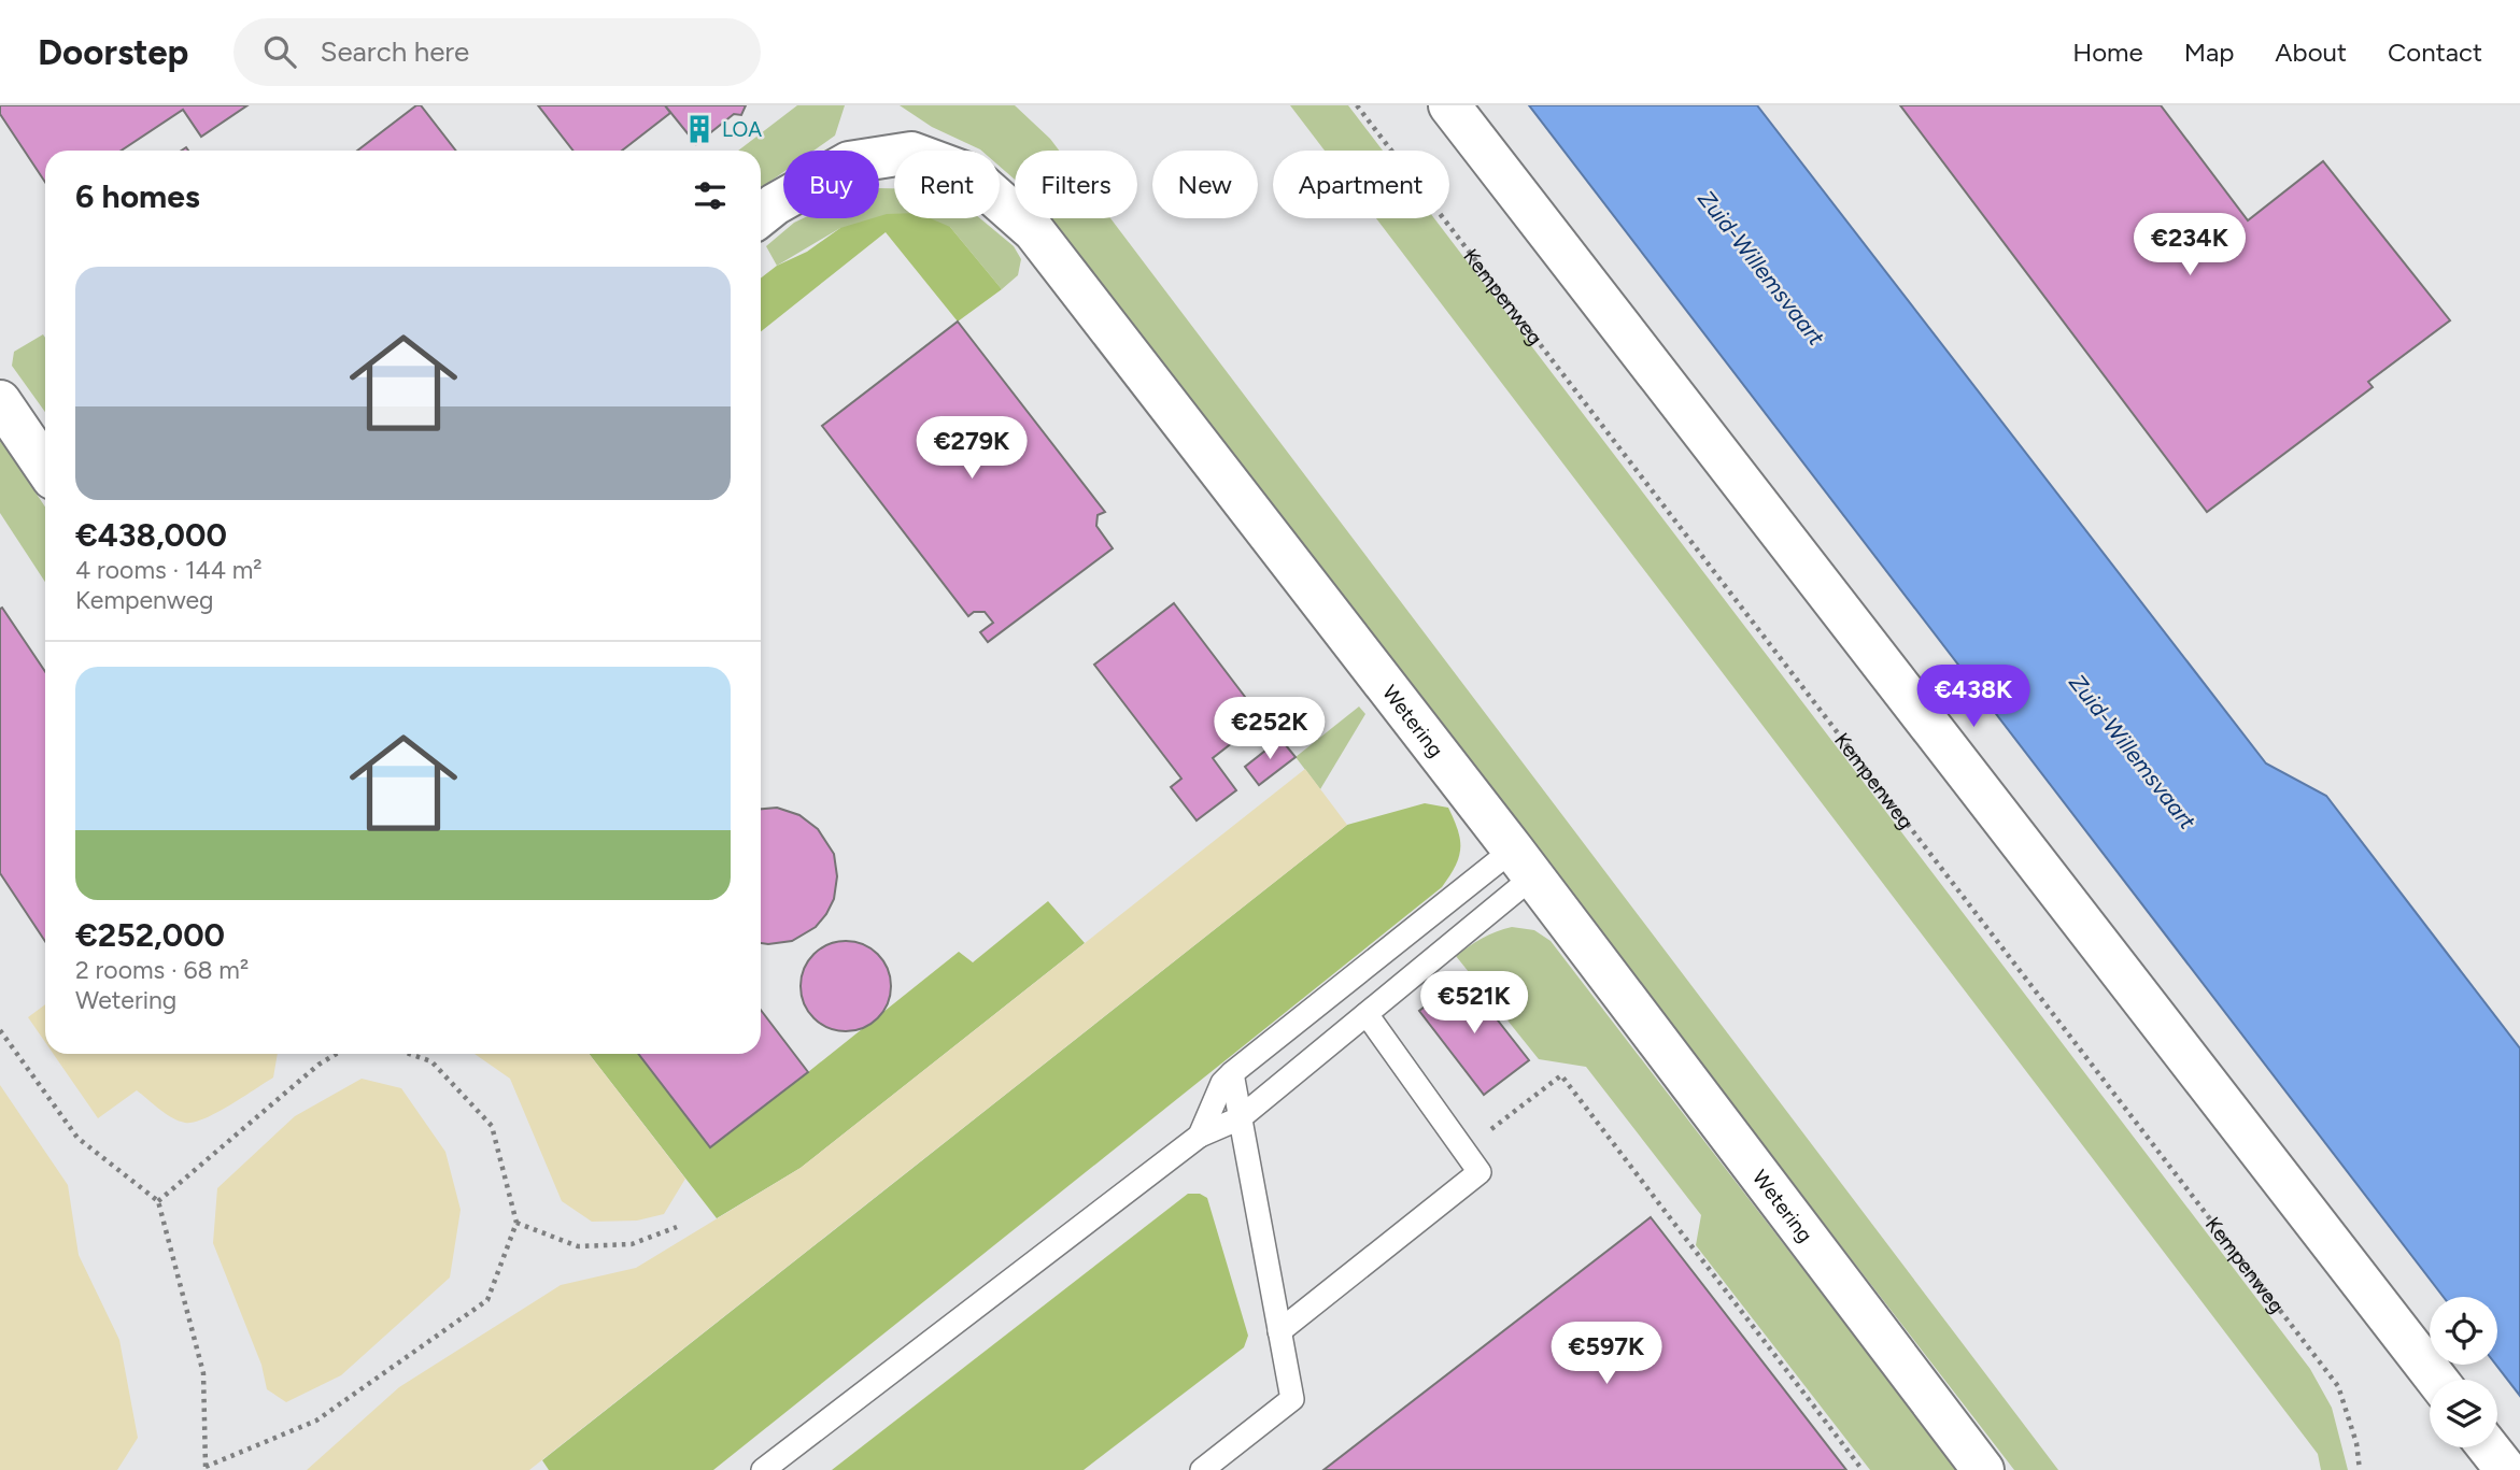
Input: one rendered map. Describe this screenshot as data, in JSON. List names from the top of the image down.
{
  "streets": {
    "street": ["Wetering"],
    "path": ["Kempenweg"]
  },
  "water": ["Zuid-Willemsvaart"],
  "places": {
    "building": ["LOA"]
  },
  "page": {
    "header": "Doorstep",
    "search": "Search here",
    "nav": [
      "Home",
      "Map",
      "About",
      "Contact"
    ],
    "chip": [
      "Buy",
      "Rent",
      "Filters",
      "New",
      "Apartment"
    ],
    "heading": "6 homes",
    "price": [
      "€234K",
      "€279K",
      "€438K",
      "€252K",
      "€521K",
      "€597K"
    ],
    "list": [
      {
        "name": "€438,000",
        "note": "4 rooms · 144 m² · Kempenweg"
      },
      {
        "name": "€252,000",
        "note": "2 rooms · 68 m² · Wetering"
      }
    ]
  }
}
